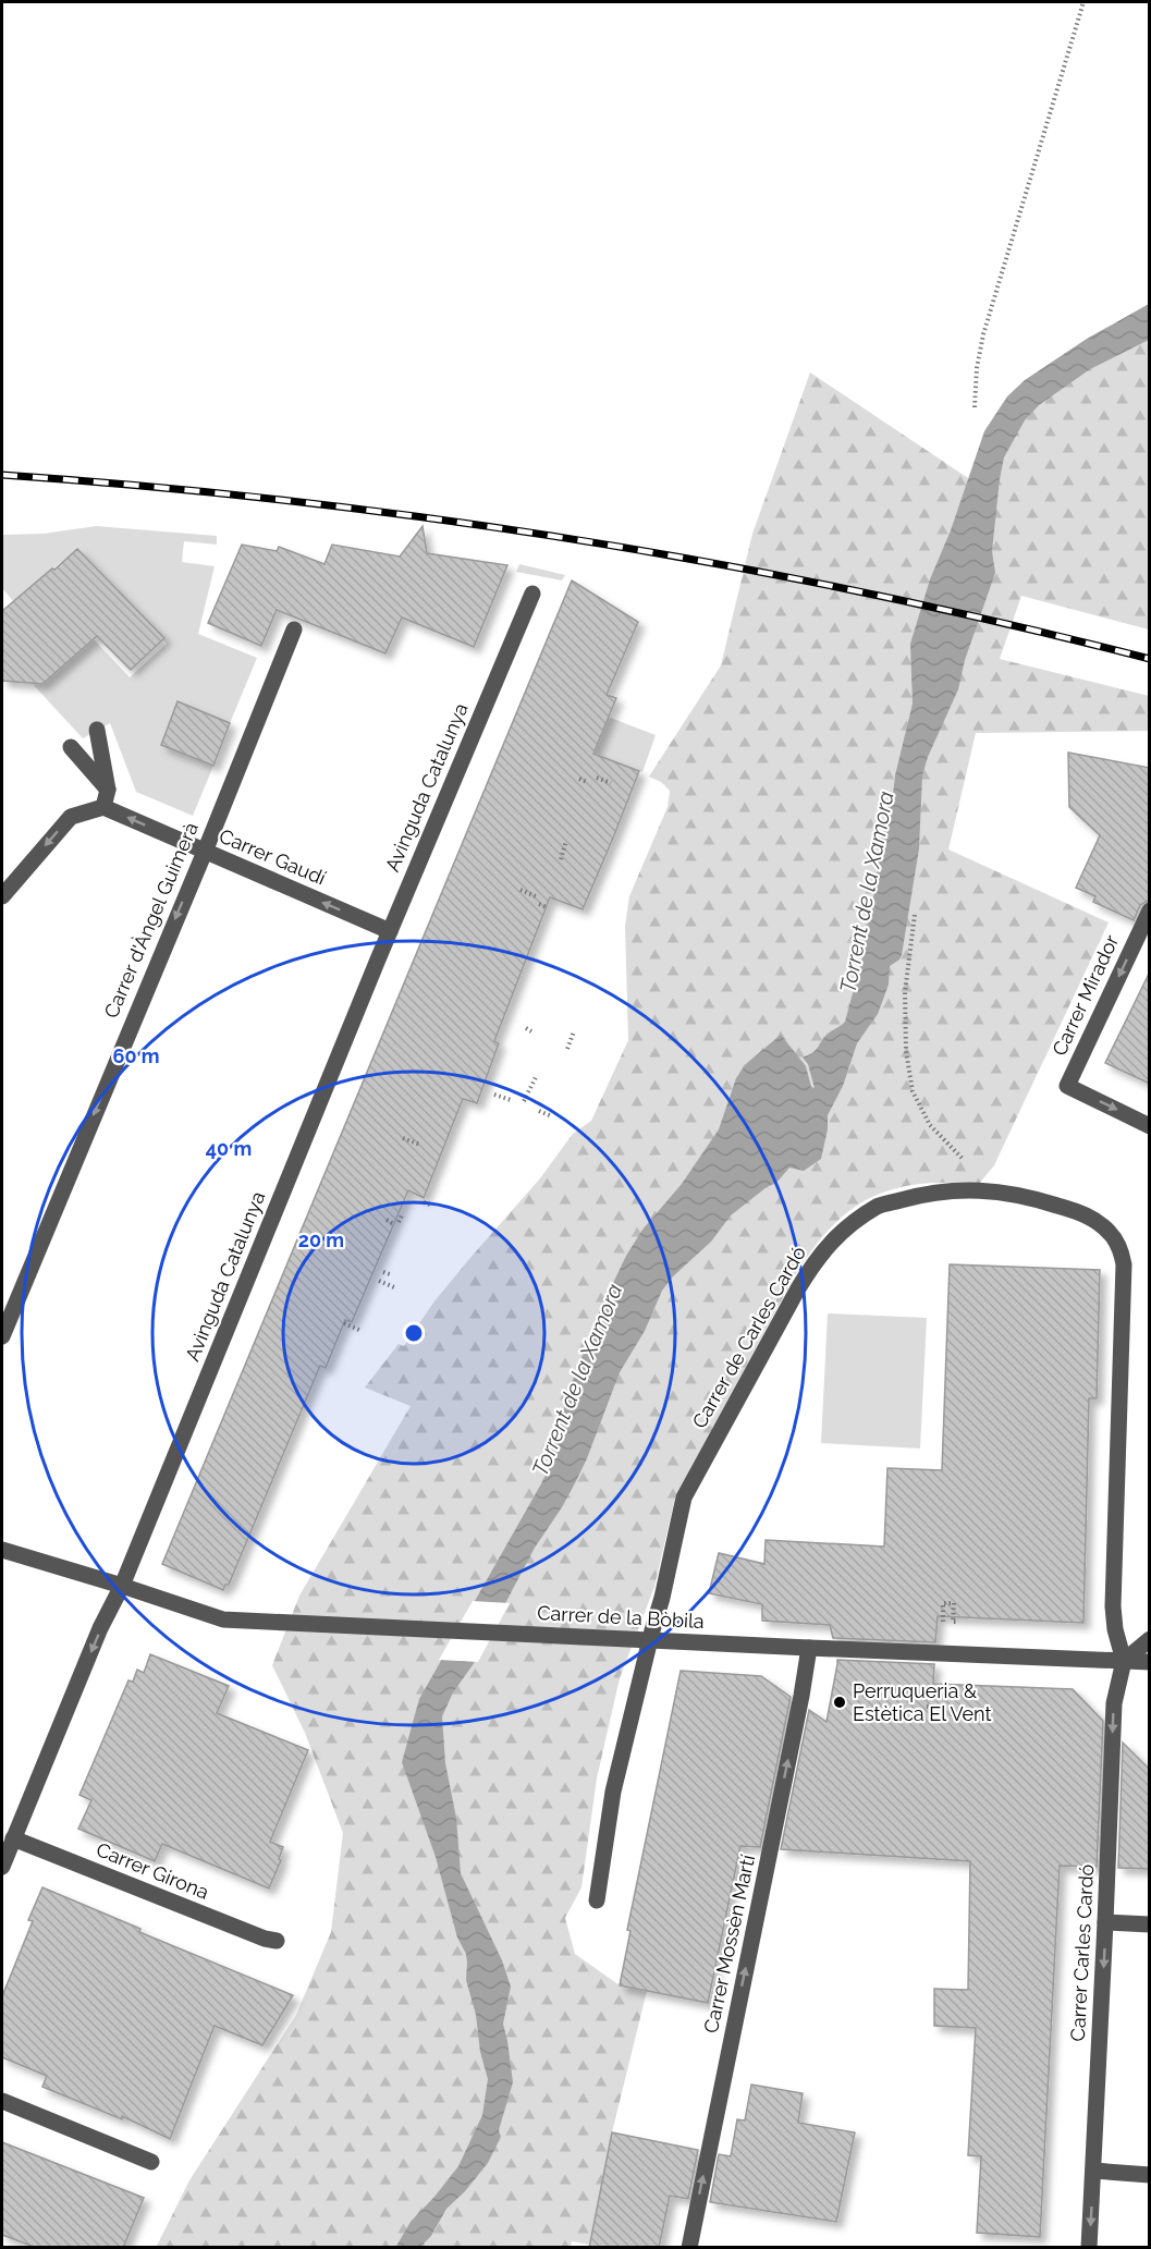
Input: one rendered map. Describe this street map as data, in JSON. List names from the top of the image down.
{
  "streets": {
    "street": [
      "Avinguda Catalunya",
      "Carrer Gaudí",
      "Carrer d'Àngel Guimerà",
      "Carrer Mirador",
      "Carrer de Carles Cardó",
      "Carrer de la Bòbila",
      "Carrer Girona",
      "Carrer Mossèn Martí",
      "Carrer Carles Cardó"
    ]
  },
  "crossings": [
    ["Avinguda Catalunya", "Carrer Gaudí"],
    ["Avinguda Catalunya", "Carrer de la Bòbila"],
    ["Avinguda Catalunya", "Carrer Girona"],
    ["Carrer Gaudí", "Carrer d'Àngel Guimerà"],
    ["Carrer de Carles Cardó", "Carrer de la Bòbila"],
    ["Carrer de Carles Cardó", "Carrer Carles Cardó"],
    ["Carrer de la Bòbila", "Carrer Mossèn Martí"],
    ["Carrer de la Bòbila", "Carrer Carles Cardó"]
  ],
  "one_way": [
    "Carrer Gaudí",
    "Carrer d'Àngel Guimerà",
    "Carrer Mossèn Martí",
    "Carrer Carles Cardó"
  ],
  "water": ["Torrent de la Xamora"],
  "places": ["Perruqueria & Estètica El Vent"],
  "rings": ["60 m", "40 m", "20 m"]
}
